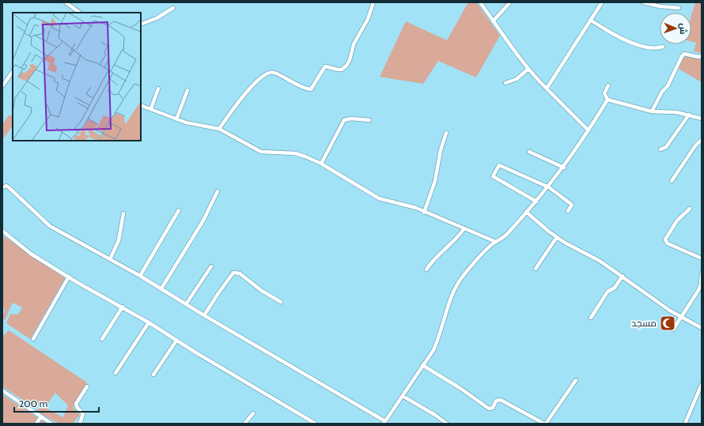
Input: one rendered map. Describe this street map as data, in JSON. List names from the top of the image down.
{
  "places": {
    "mosque": ["مسجد"]
  },
  "scale_bar": "200 m",
  "north": "right"
}
